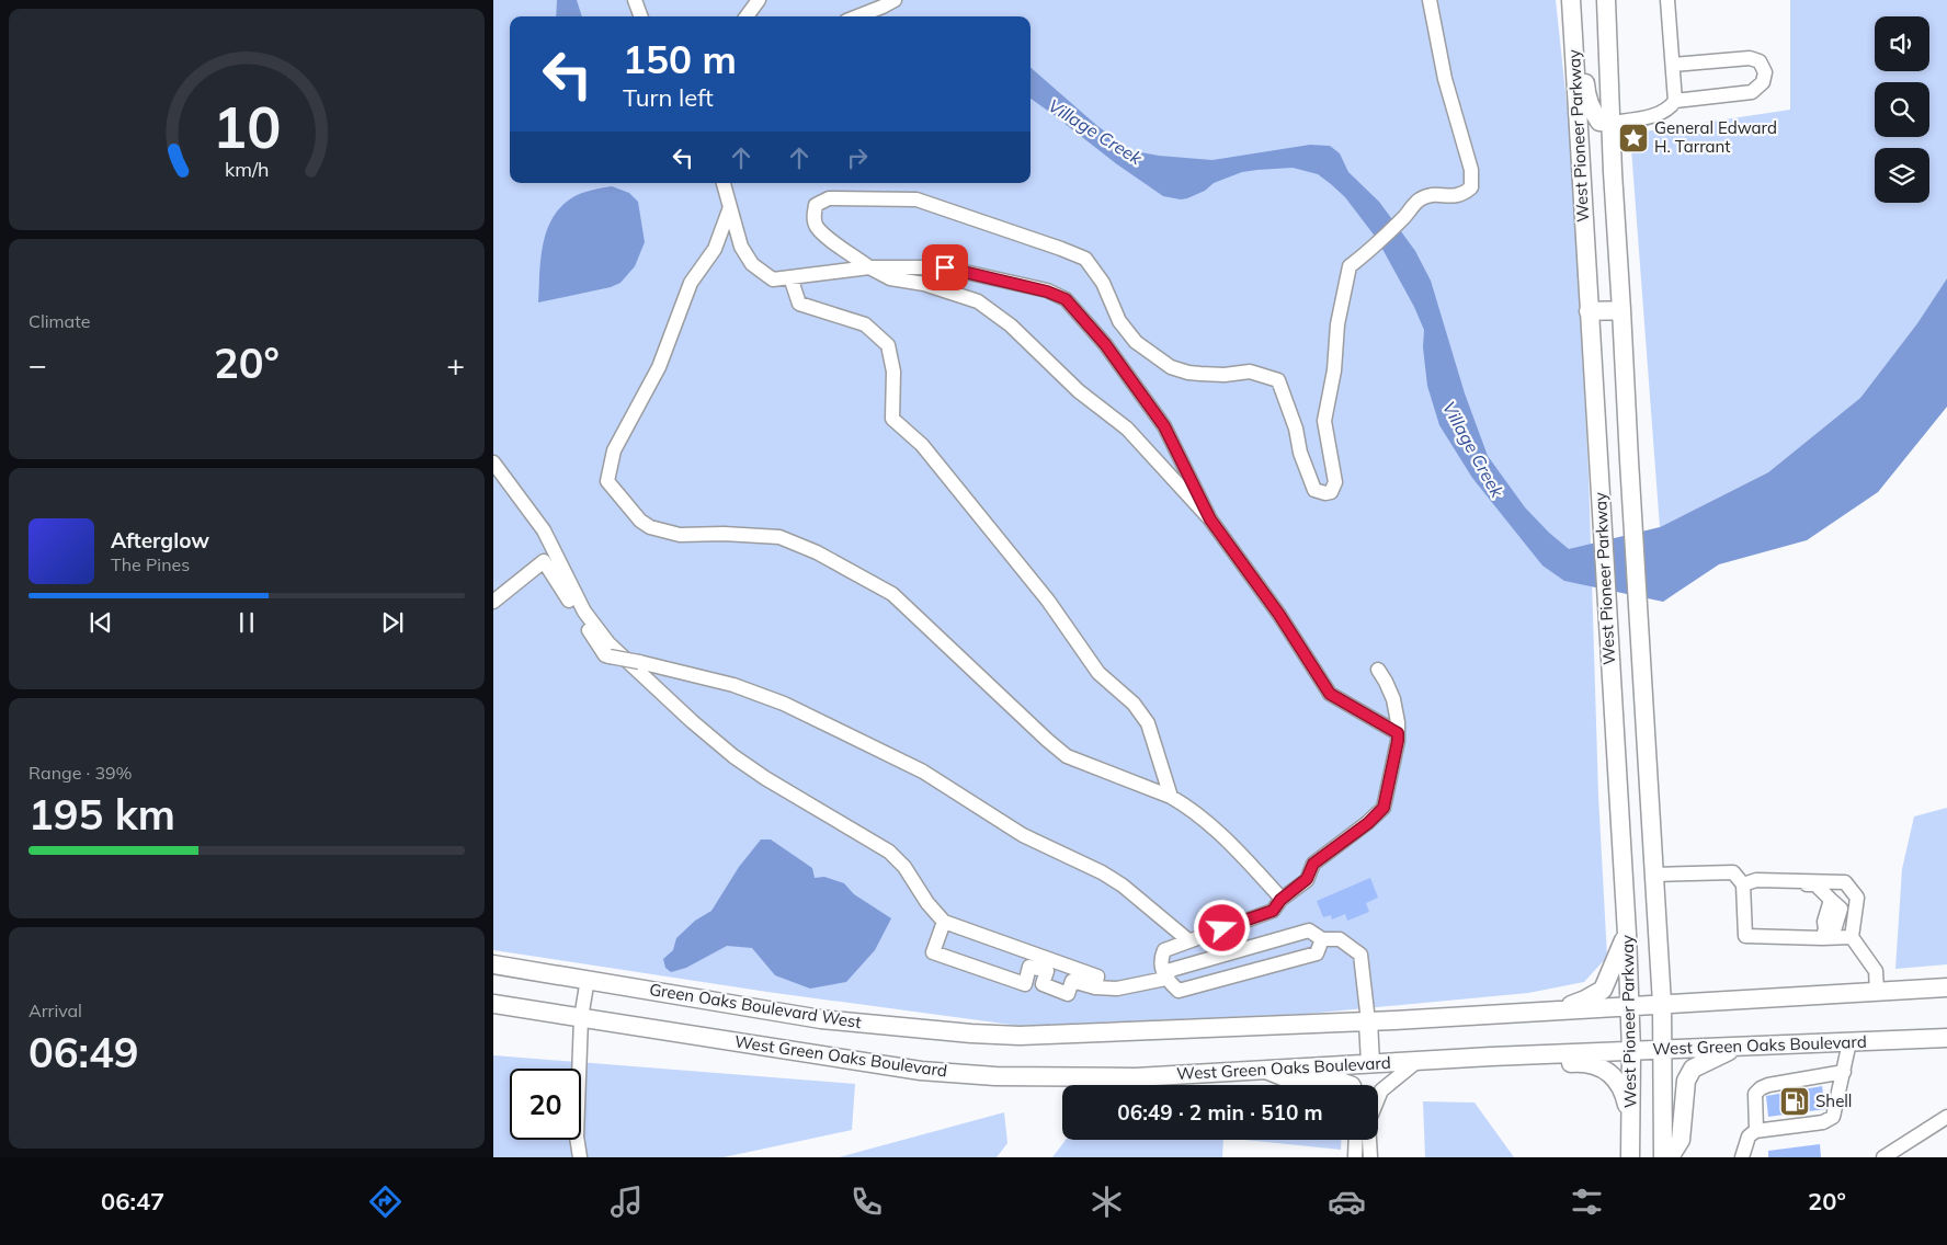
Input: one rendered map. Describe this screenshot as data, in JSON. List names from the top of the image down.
{
  "streets": {
    "main road": ["West Pioneer Parkway", "Green Oaks Boulevard West", "West Green Oaks Boulevard"]
  },
  "crossings": [
    ["West Pioneer Parkway", "West Green Oaks Boulevard"]
  ],
  "water": ["Village Creek"],
  "places": {
    "place": ["General Edward H. Tarrant"],
    "fuel station": ["Shell"]
  },
  "page": {
    "turn": ["150 m", "Turn left"],
    "tile": [
      "Climate",
      ["Range · 39%", "195 km"],
      ["Arrival", "06:49"]
    ],
    "heat": ["−", "20°", "+"],
    "song": ["Afterglow", "The Pines"],
    "limit": "20",
    "trip": "06:49 · 2 min · 510 m",
    "tabs": ["06:47", "20°"],
    "gauge": ["10", "km/h"]
  }
}
